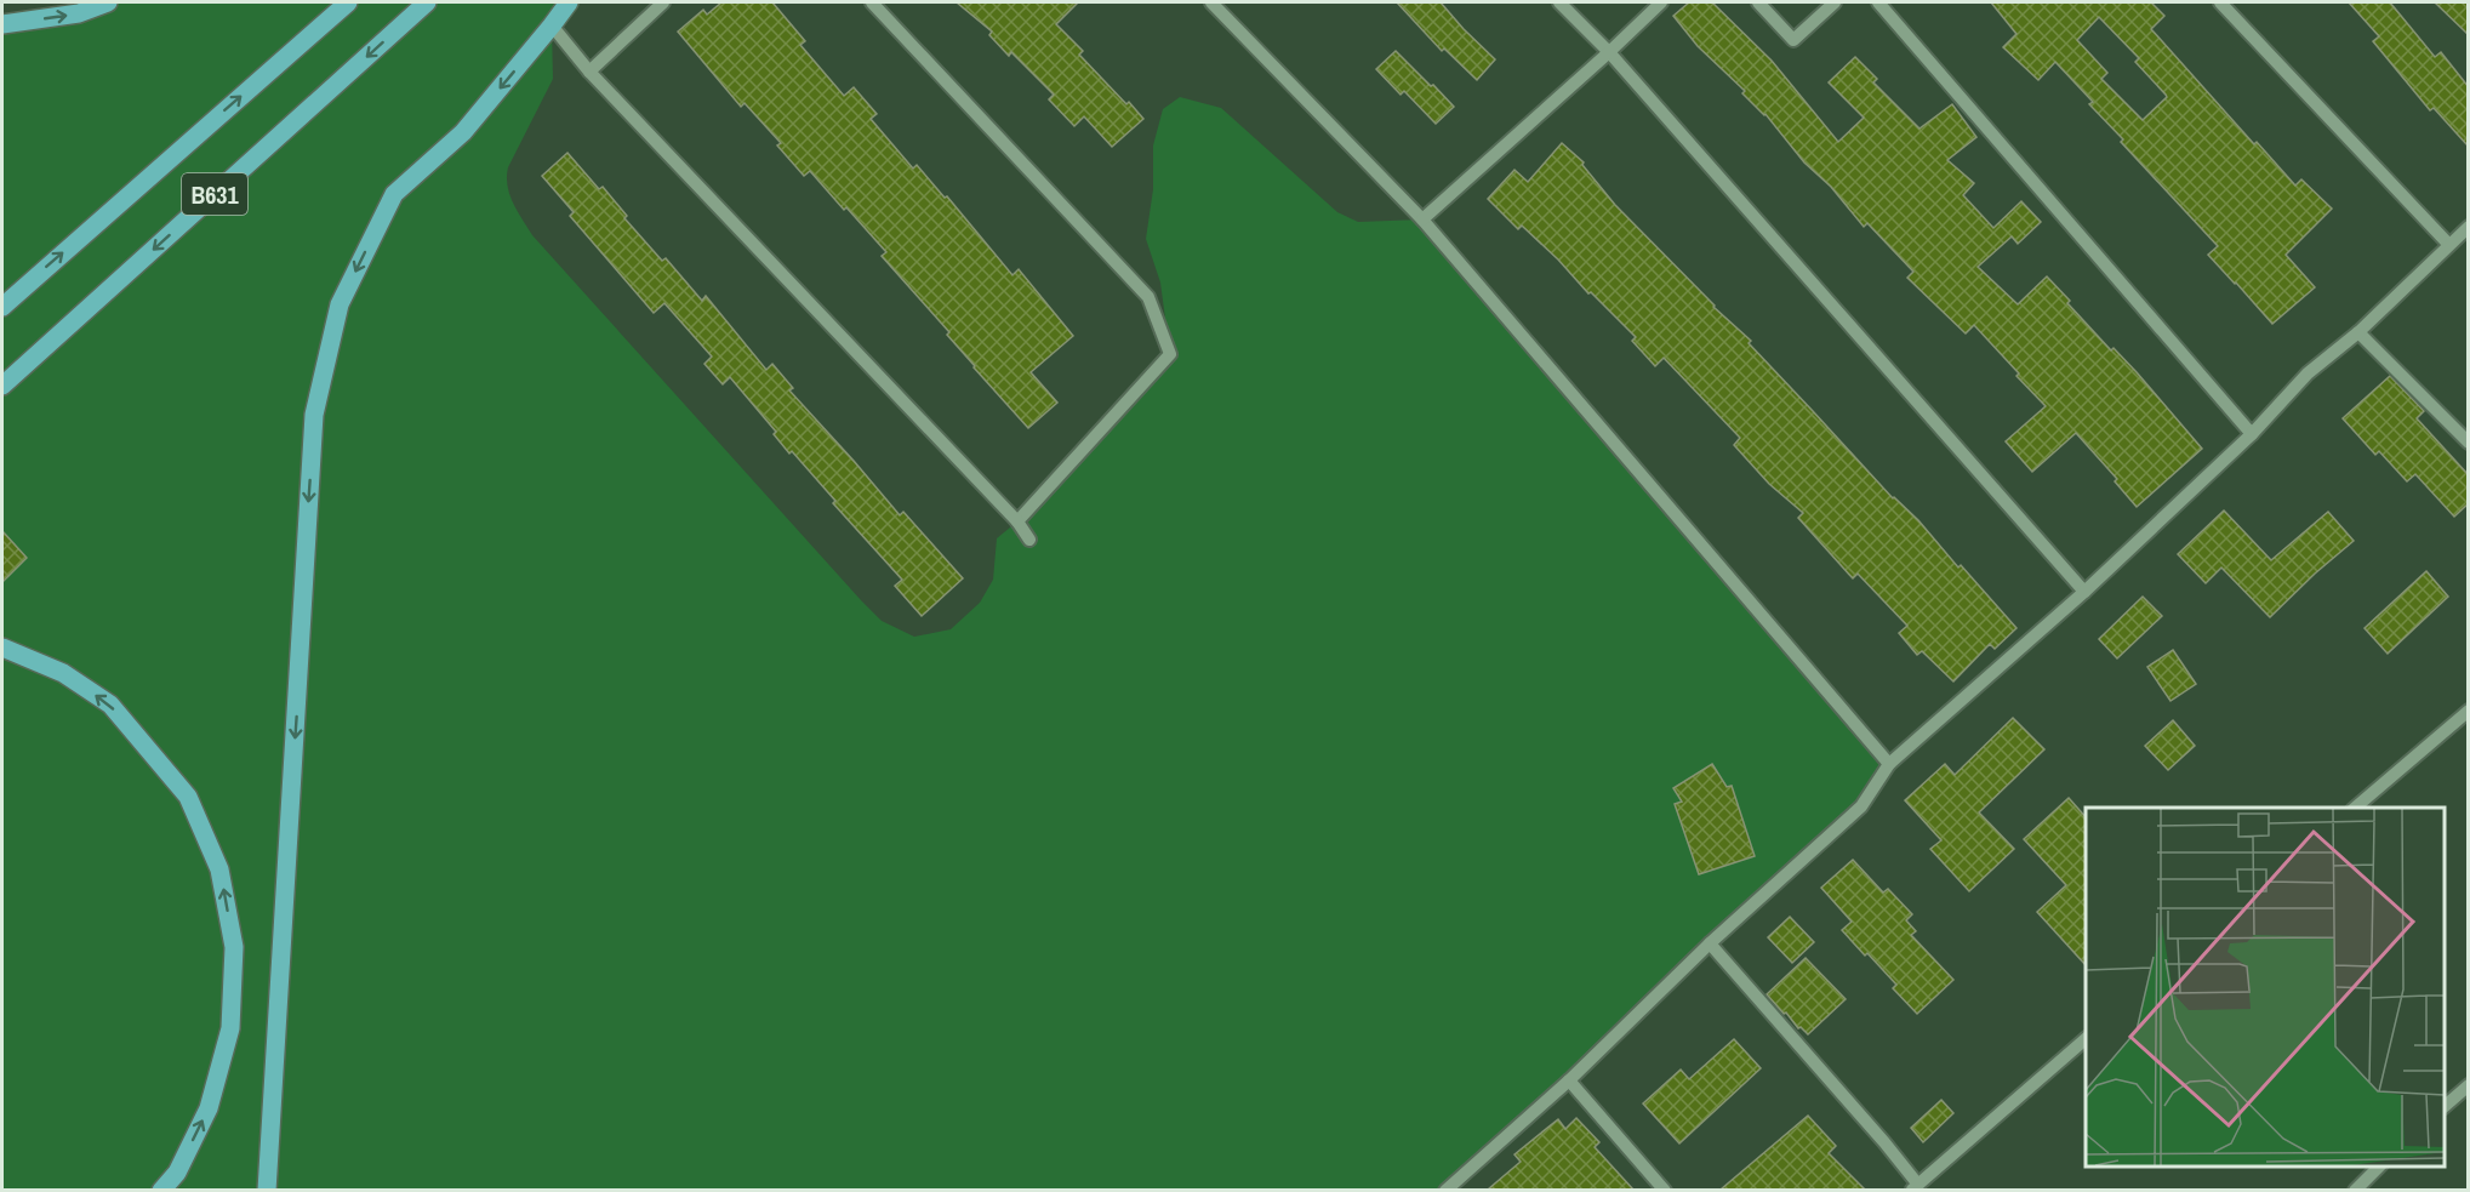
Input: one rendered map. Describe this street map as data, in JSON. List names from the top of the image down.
{
  "streets": {
    "main road": ["B631"]
  }
}
